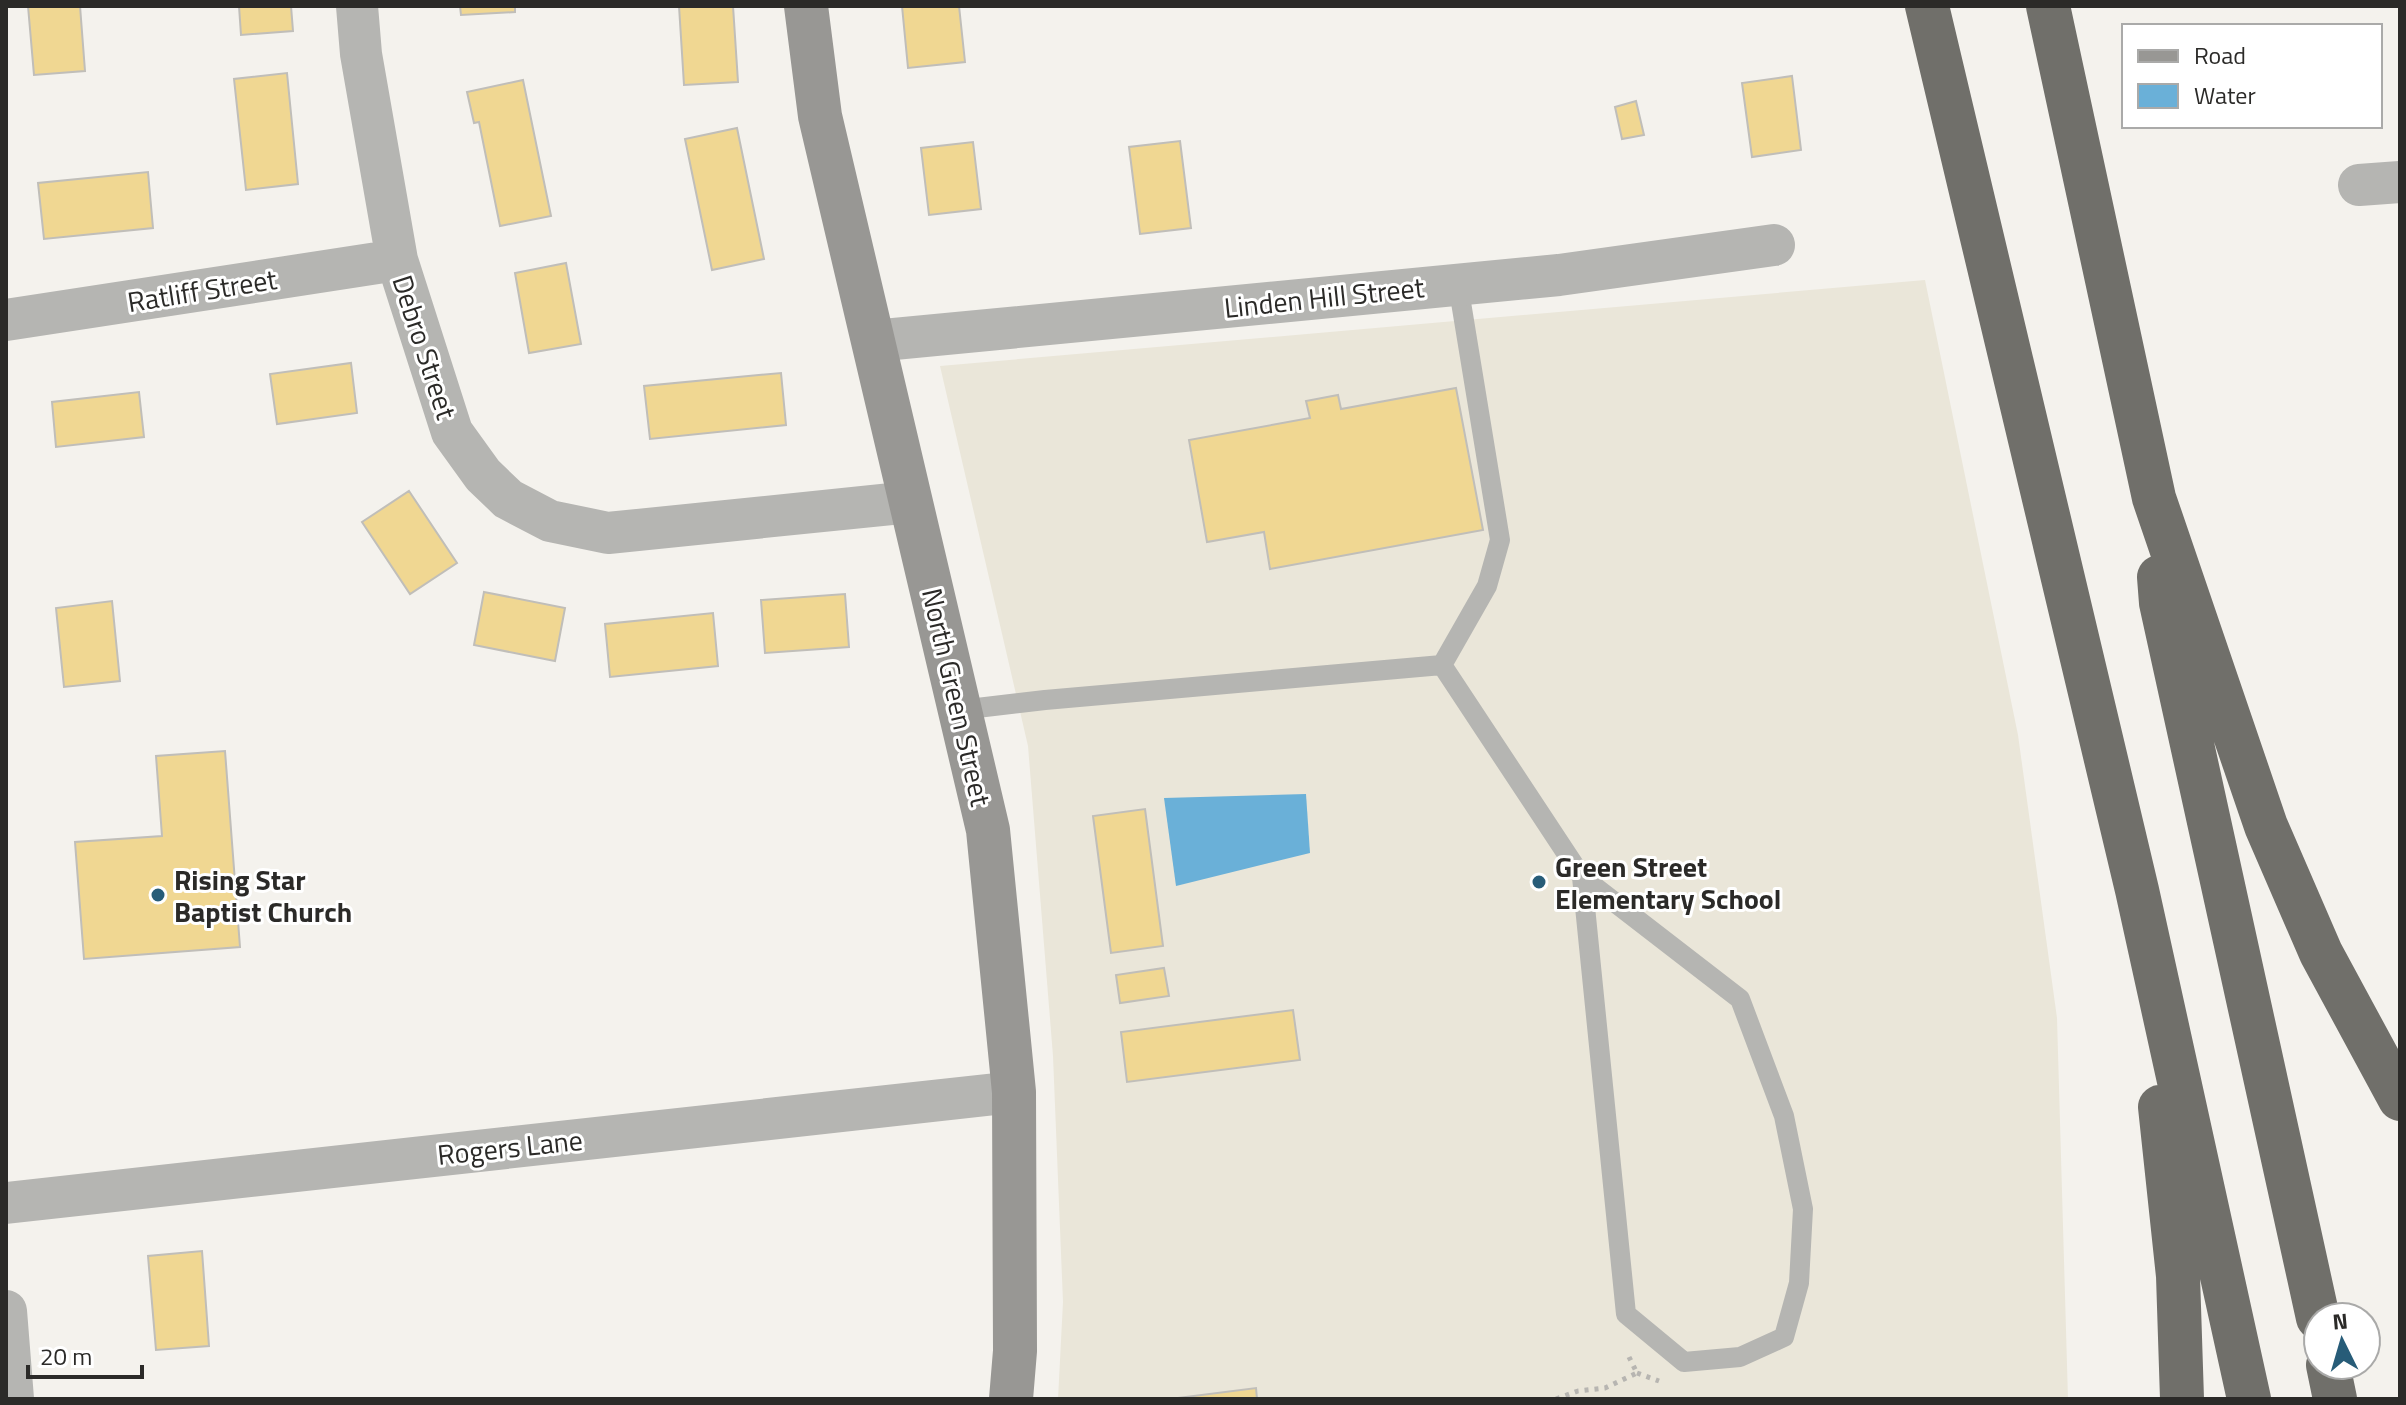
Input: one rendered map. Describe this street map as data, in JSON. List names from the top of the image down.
{
  "streets": {
    "street": [
      "Ratliff Street",
      "Linden Hill Street",
      "Debro Street",
      "North Green Street",
      "Rogers Lane"
    ]
  },
  "crossings": [
    ["Ratliff Street", "Debro Street"],
    ["Linden Hill Street", "North Green Street"],
    ["Debro Street", "North Green Street"],
    ["North Green Street", "Rogers Lane"]
  ],
  "places": ["Green Street Elementary School", "Rising Star Baptist Church"],
  "legend": ["Road", "Water"],
  "scale_bar": "20 m",
  "north": "top"
}
